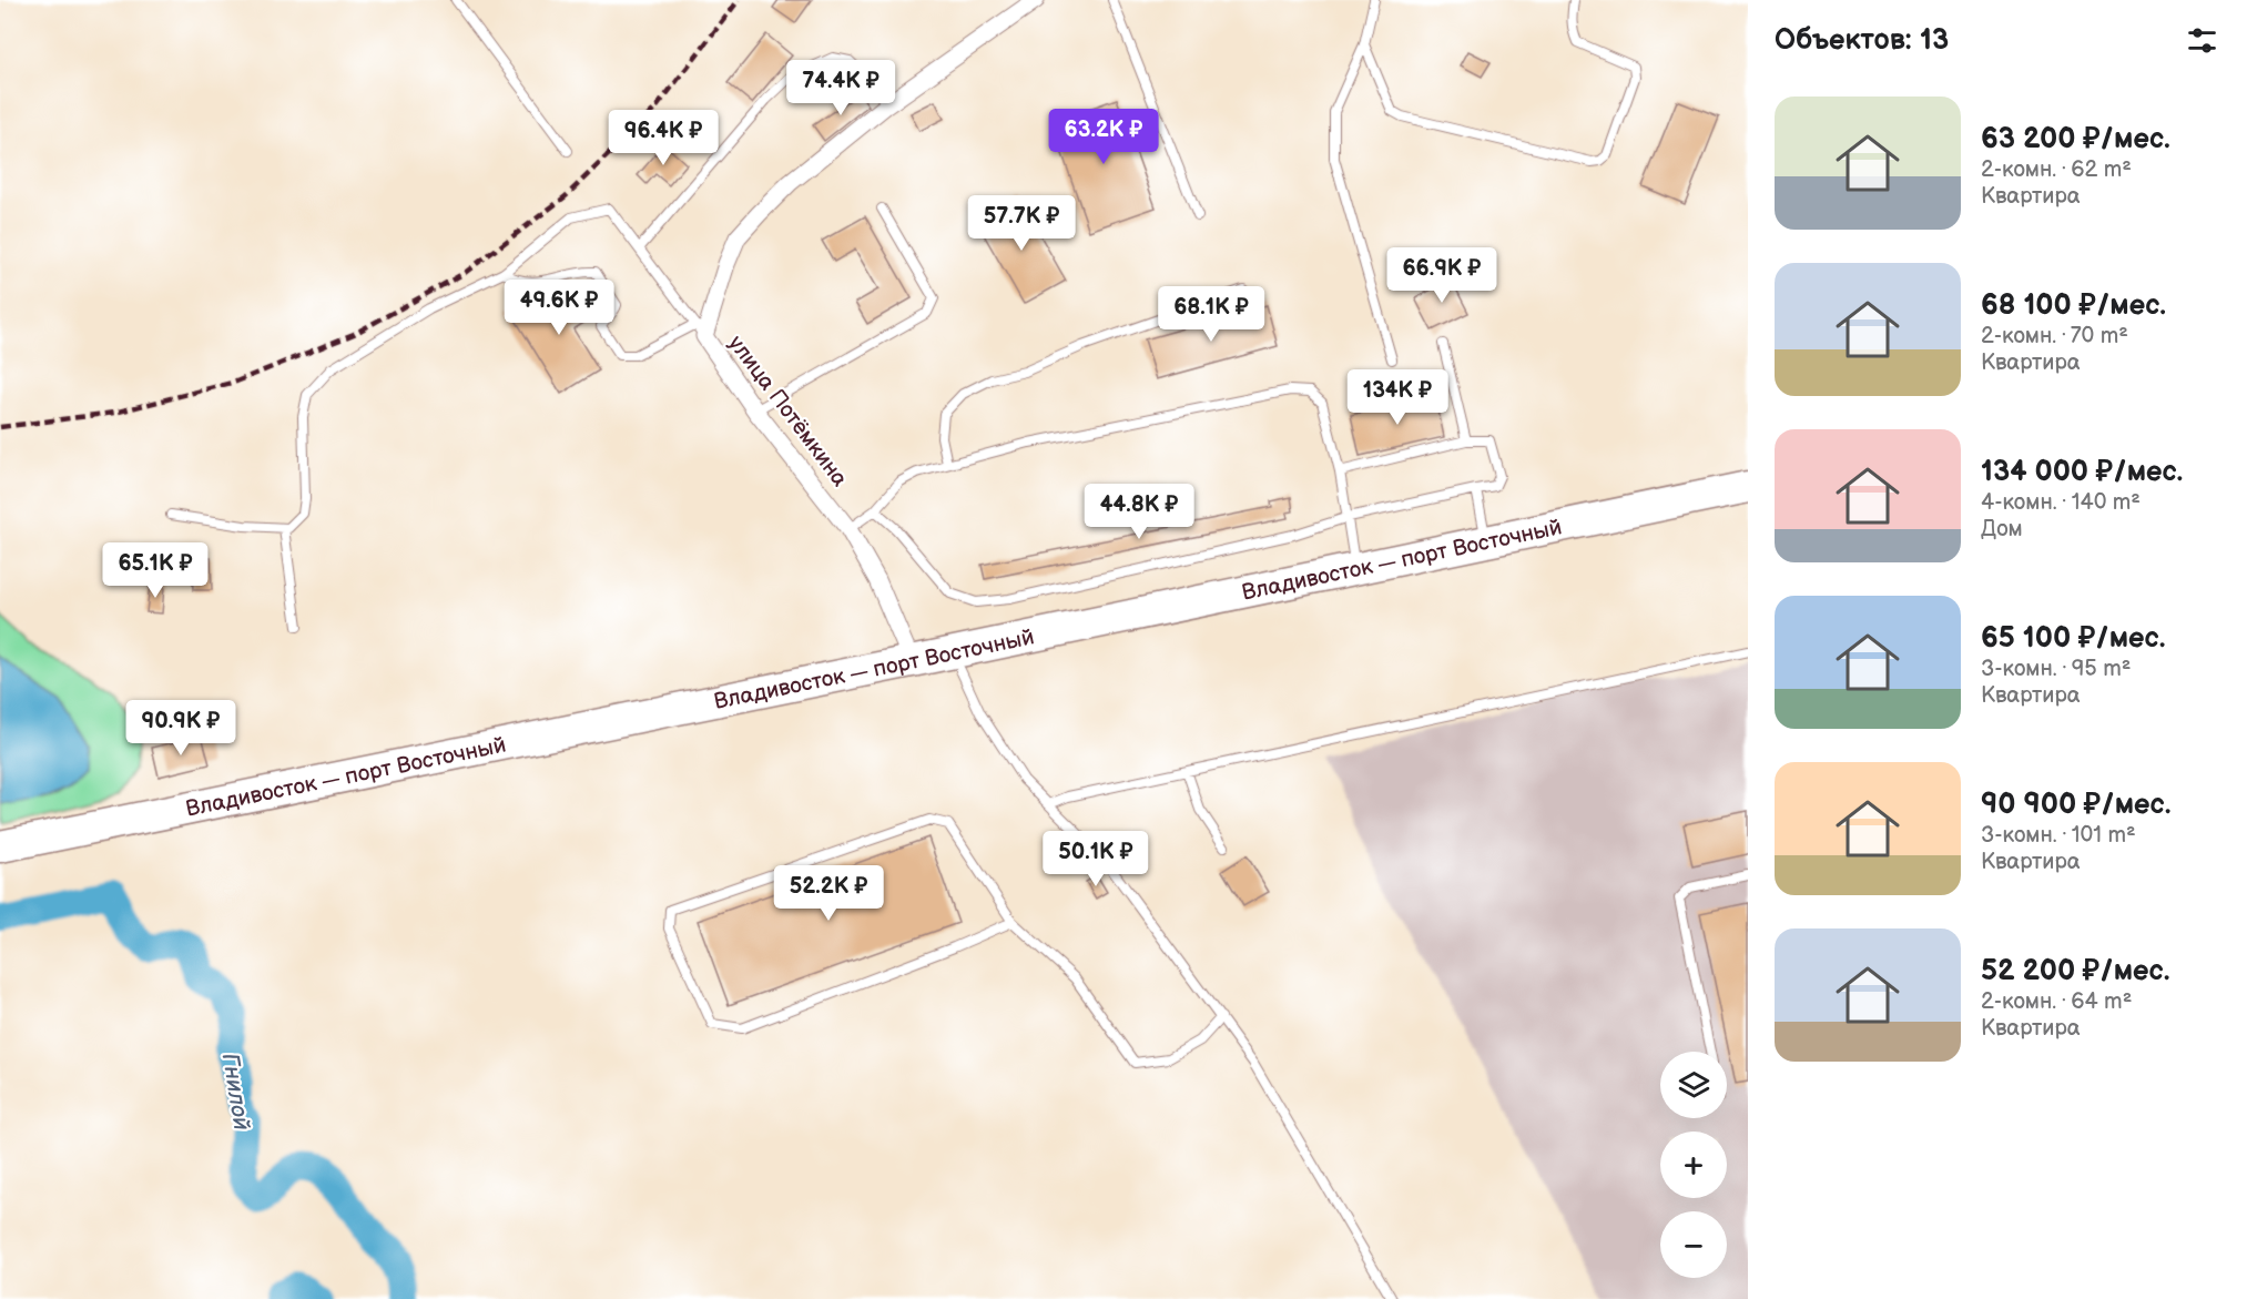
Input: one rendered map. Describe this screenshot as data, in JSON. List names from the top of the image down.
{
  "streets": {
    "highway": ["Владивосток — порт Восточный"],
    "street": ["улица Потёмкина"]
  },
  "crossings": [
    ["улица Потёмкина", "Владивосток — порт Восточный"]
  ],
  "water": ["Гнилой"],
  "page": {
    "heading": "Объектов: 13",
    "price": [
      "74.4K ₽",
      "63.2K ₽",
      "96.4K ₽",
      "57.7K ₽",
      "66.9K ₽",
      "49.6K ₽",
      "68.1K ₽",
      "134K ₽",
      "44.8K ₽",
      "65.1K ₽",
      "90.9K ₽",
      "50.1K ₽",
      "52.2K ₽"
    ],
    "list": [
      {
        "name": "63 200 ₽/мес.",
        "note": "2-комн. · 62 m² · Квартира"
      },
      {
        "name": "68 100 ₽/мес.",
        "note": "2-комн. · 70 m² · Квартира"
      },
      {
        "name": "134 000 ₽/мес.",
        "note": "4-комн. · 140 m² · Дом"
      },
      {
        "name": "65 100 ₽/мес.",
        "note": "3-комн. · 95 m² · Квартира"
      },
      {
        "name": "90 900 ₽/мес.",
        "note": "3-комн. · 101 m² · Квартира"
      },
      {
        "name": "52 200 ₽/мес.",
        "note": "2-комн. · 64 m² · Квартира"
      }
    ],
    "map_buttons": ["+", "−"]
  }
}
